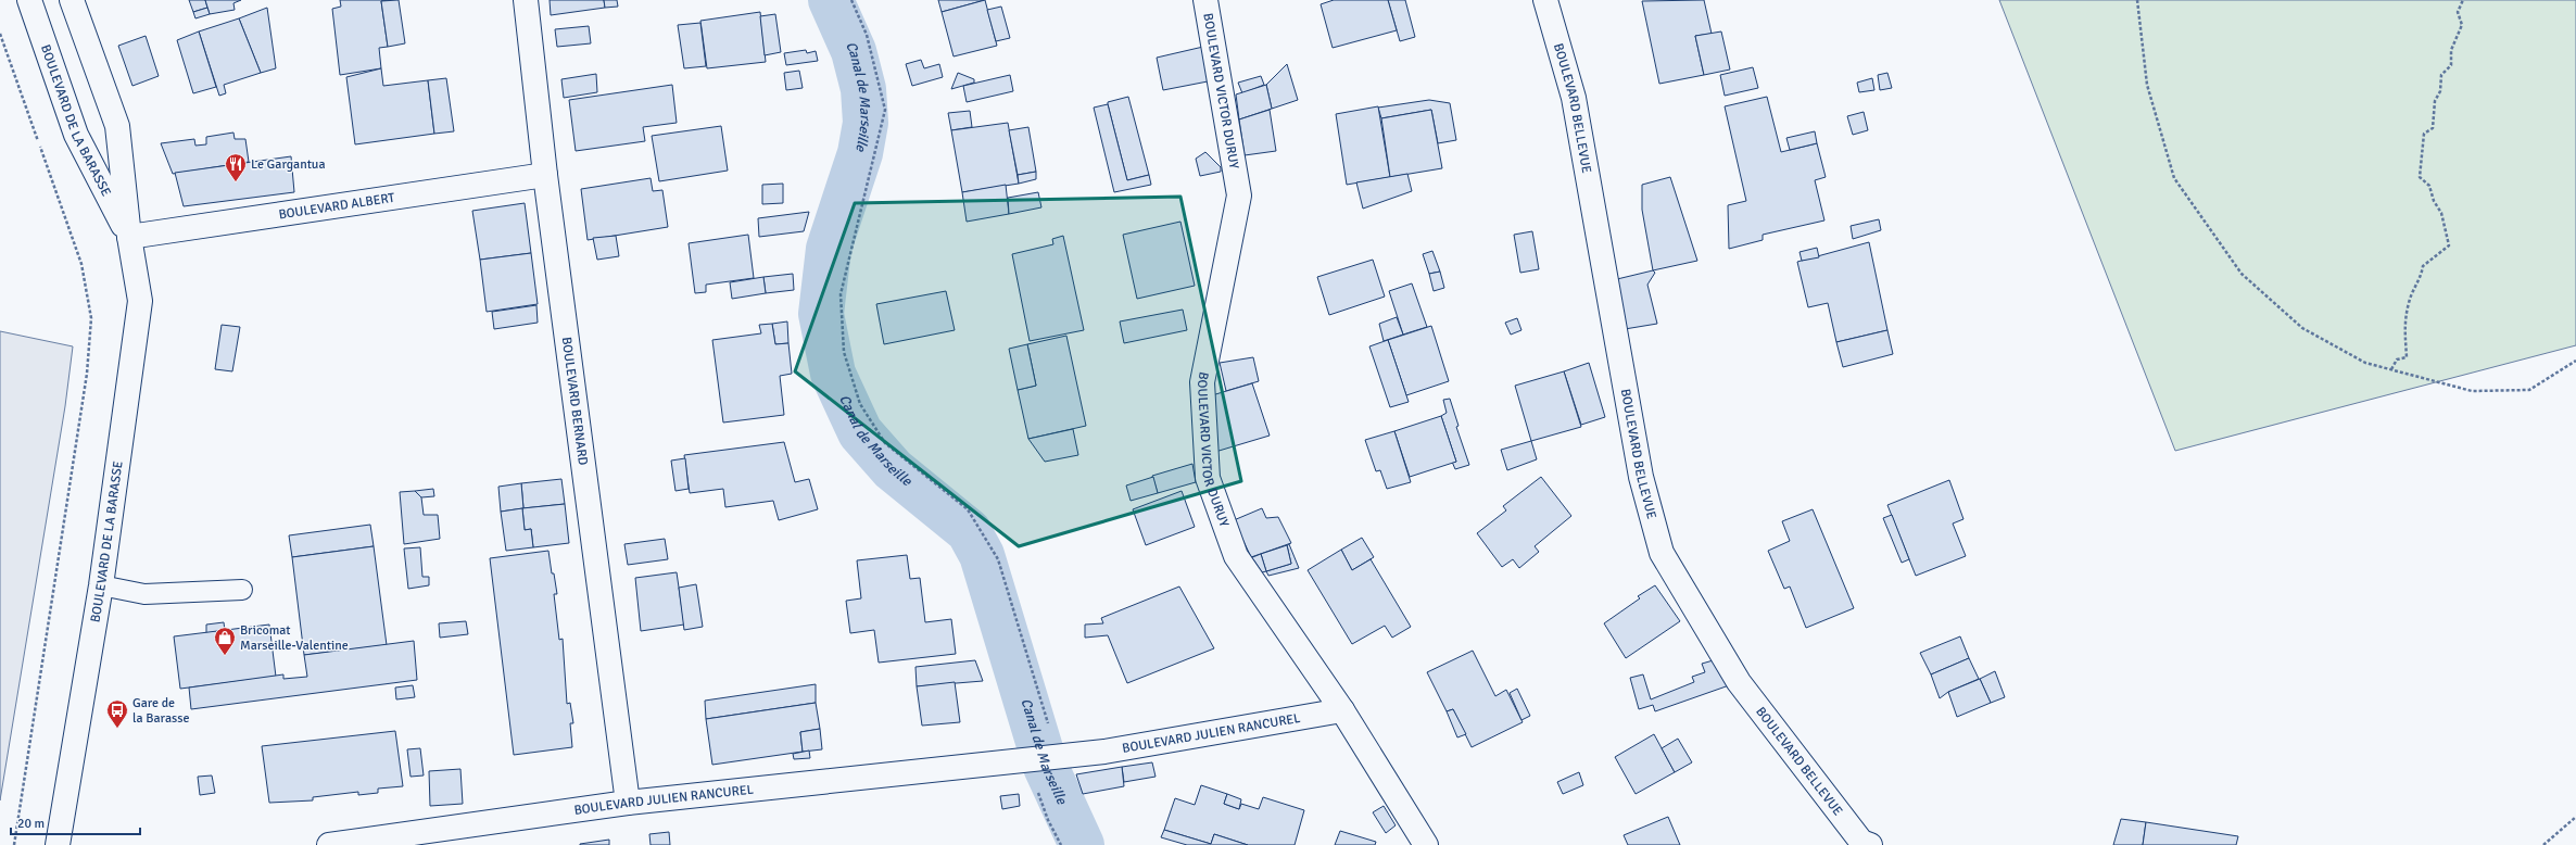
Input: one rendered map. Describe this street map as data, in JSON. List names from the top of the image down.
{
  "streets": {
    "street": [
      "BOULEVARD VICTOR DURUY",
      "BOULEVARD BELLEVUE",
      "BOULEVARD DE LA BARASSE",
      "BOULEVARD ALBERT",
      "BOULEVARD BERNARD",
      "BOULEVARD JULIEN RANCUREL"
    ]
  },
  "crossings": [
    ["BOULEVARD VICTOR DURUY", "BOULEVARD JULIEN RANCUREL"],
    ["BOULEVARD DE LA BARASSE", "BOULEVARD ALBERT"],
    ["BOULEVARD ALBERT", "BOULEVARD BERNARD"],
    ["BOULEVARD BERNARD", "BOULEVARD JULIEN RANCUREL"]
  ],
  "water": ["Canal de Marseille"],
  "places": {
    "restaurant": ["Le Gargantua"],
    "shop": ["Bricomat Marseille-Valentine"],
    "bus stop": ["Gare de la Barasse"]
  },
  "scale_bar": "20 m"
}
